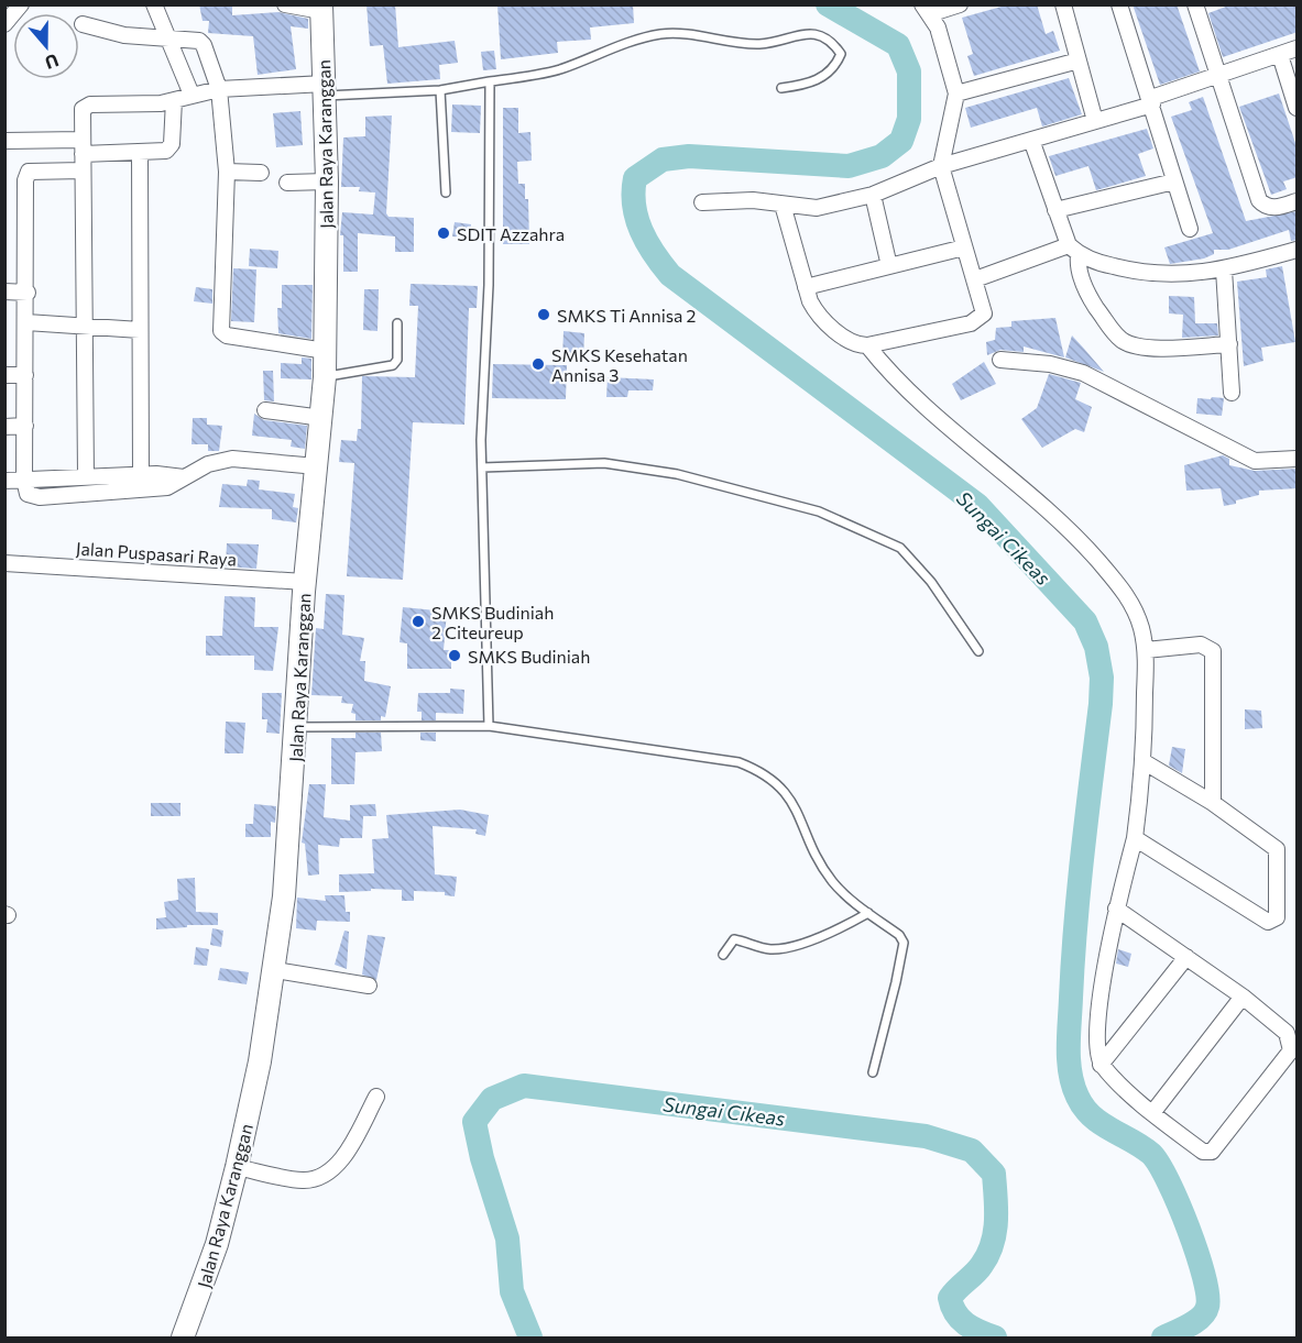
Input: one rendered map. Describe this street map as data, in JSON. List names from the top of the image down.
{
  "streets": {
    "street": ["Jalan Raya Karanggan", "Jalan Puspasari Raya"]
  },
  "crossings": [
    ["Jalan Raya Karanggan", "Jalan Puspasari Raya"]
  ],
  "water": ["Sungai Cikeas"],
  "places": [
    "SDIT Azzahra",
    "SMKS Ti Annisa 2",
    "SMKS Kesehatan Annisa 3",
    "SMKS Budiniah 2 Citeureup",
    "SMKS Budiniah"
  ],
  "north": "bottom"
}
